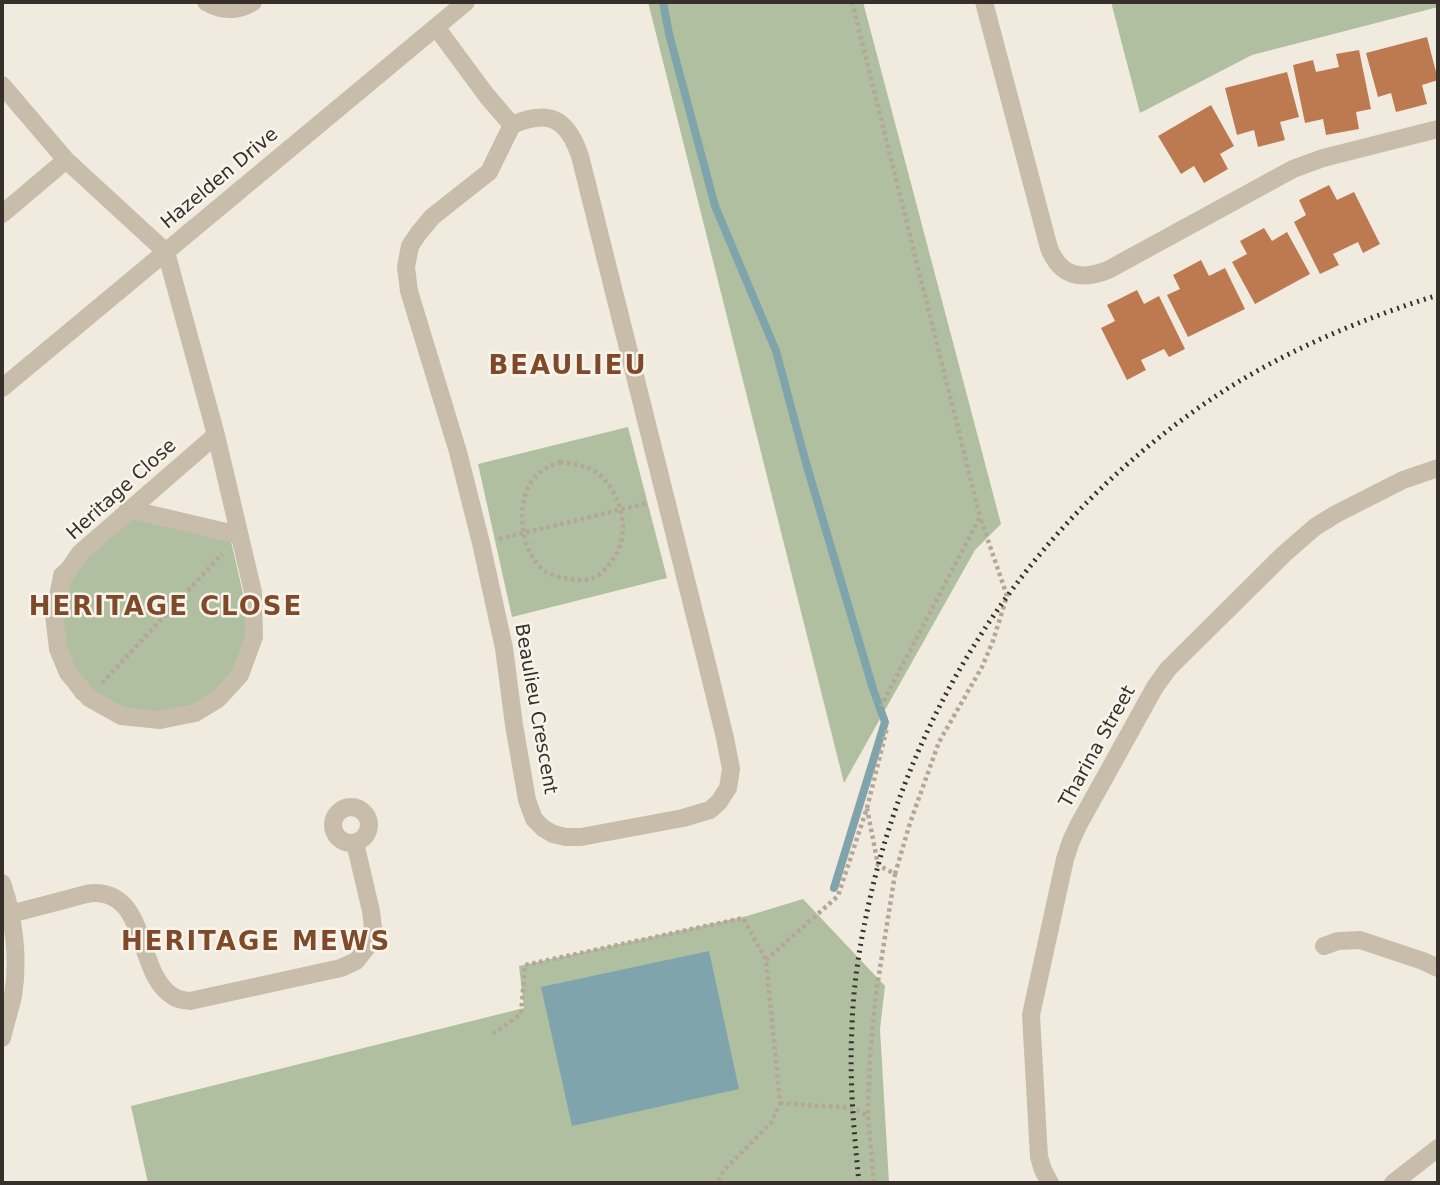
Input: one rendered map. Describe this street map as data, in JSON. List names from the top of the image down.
{
  "streets": {
    "street": [
      "Hazelden Drive",
      "Heritage Close",
      "Beaulieu Crescent",
      "Tharina Street"
    ]
  },
  "crossings": [
    ["Hazelden Drive", "Heritage Close"]
  ],
  "districts": ["BEAULIEU", "HERITAGE CLOSE", "HERITAGE MEWS"]
}
